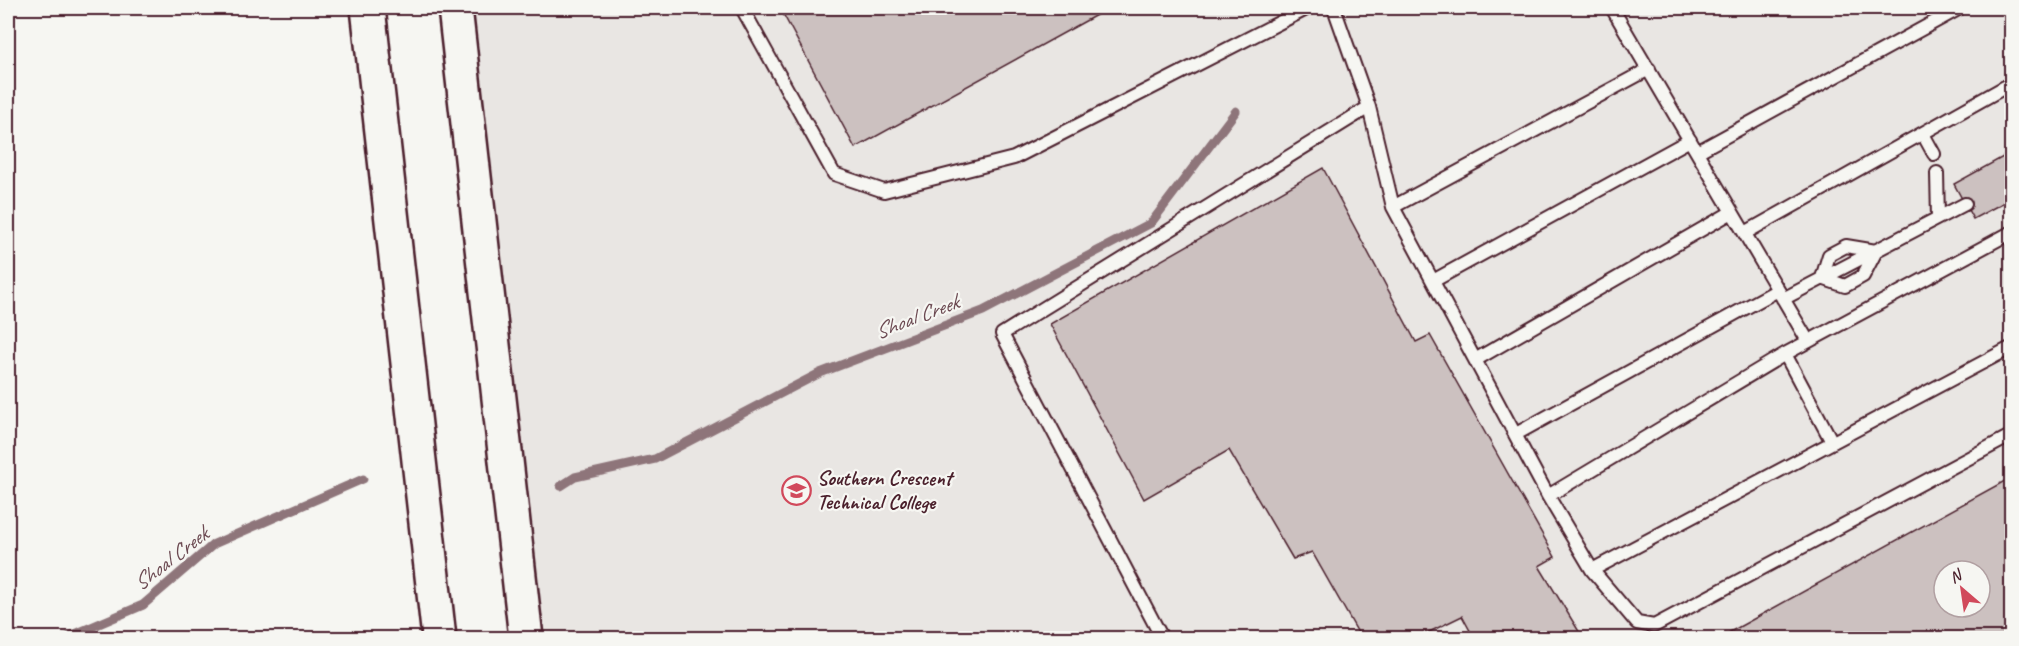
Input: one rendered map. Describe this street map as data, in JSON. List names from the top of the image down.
{
  "water": ["Shoal Creek"],
  "places": {
    "school or university": ["Southern Crescent Technical College"]
  },
  "north": "top left"
}
